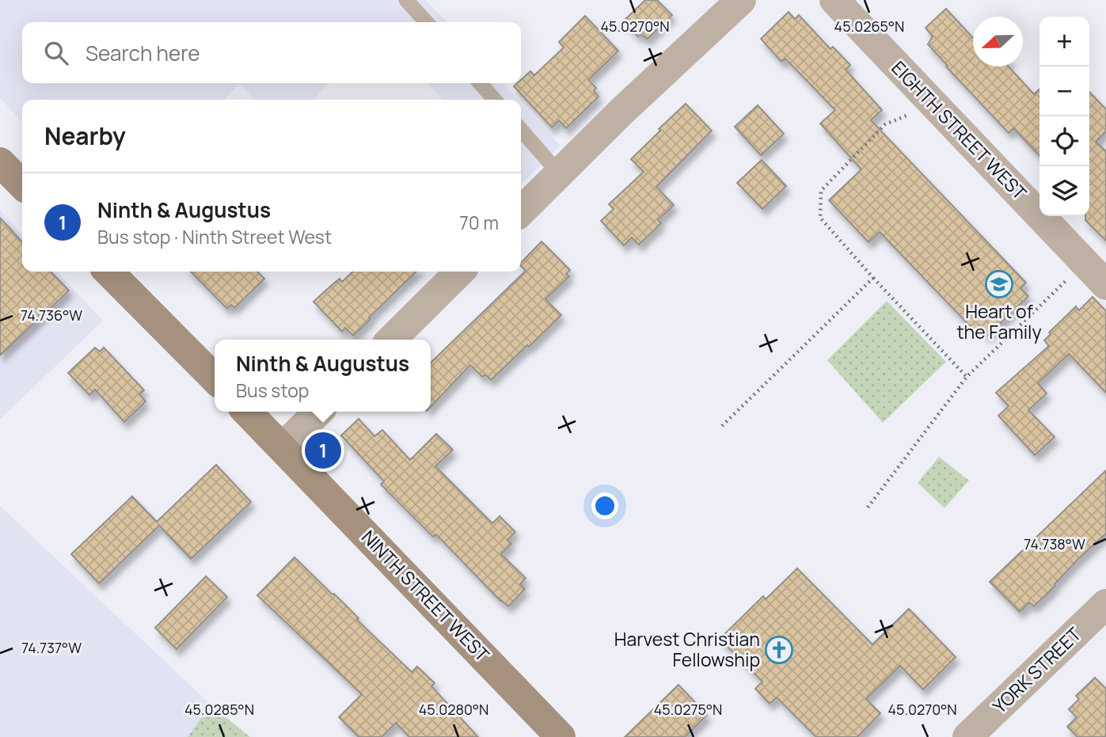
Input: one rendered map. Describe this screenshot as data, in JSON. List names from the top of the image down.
{
  "streets": {
    "main road": ["NINTH STREET WEST"],
    "street": ["EIGHTH STREET WEST", "YORK STREET"]
  },
  "places": {
    "school or university": ["Heart of the Family"],
    "church": ["Harvest Christian Fellowship"]
  },
  "north": "left",
  "page": {
    "map_buttons": ["+", "−"],
    "search": "Search here",
    "heading": "Nearby",
    "list": [
      {
        "mark": "1",
        "name": "Ninth & Augustus",
        "note": "Bus stop · Ninth Street West",
        "value": "70 m"
      }
    ],
    "popup": ["Ninth & Augustus", "Bus stop"],
    "pins": "1"
  },
  "coordinates": [
    "45.0270°N",
    "45.0265°N",
    "74.736°W",
    "74.738°W",
    "74.737°W",
    "45.0285°N",
    "45.0280°N",
    "45.0275°N"
  ]
}
